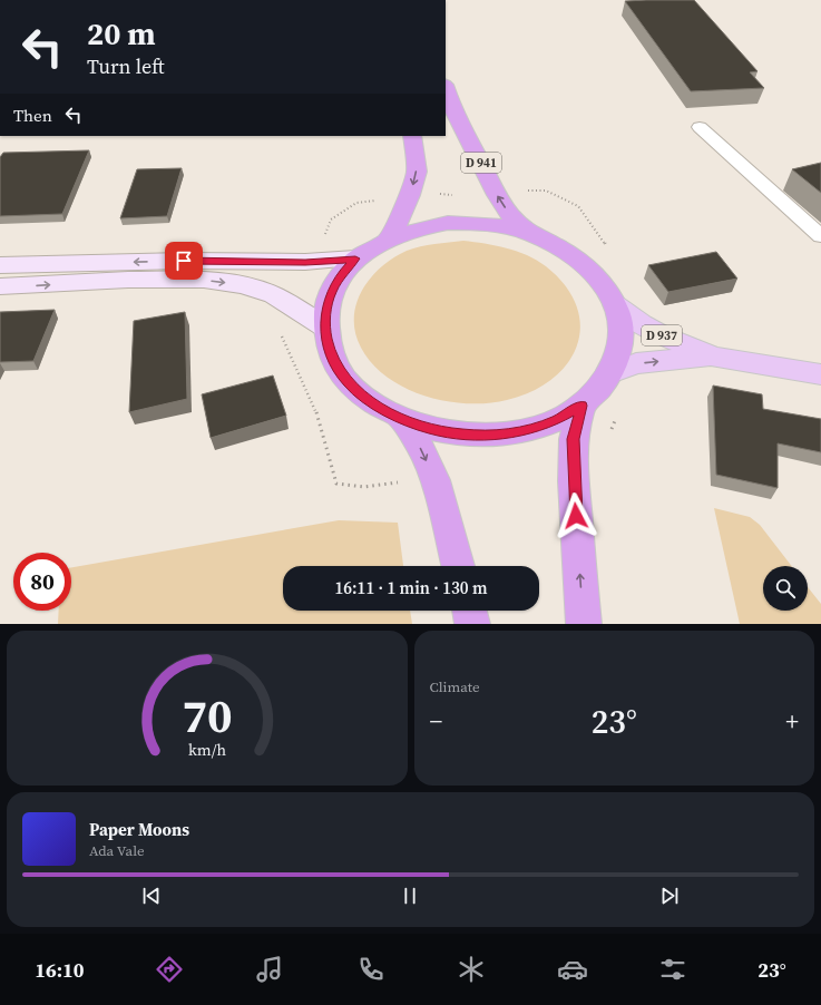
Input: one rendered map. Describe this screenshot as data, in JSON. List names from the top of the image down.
{
  "streets": {
    "highway": ["D 941"],
    "main road": ["D 937"]
  },
  "page": {
    "turn": ["20 m", "Turn left"],
    "then": "Then",
    "limit": "80",
    "trip": "16:11 · 1 min · 130 m",
    "tile": "Climate",
    "heat": ["−", "23°", "+"],
    "song": ["Paper Moons", "Ada Vale"],
    "tabs": ["16:10", "23°"],
    "gauge": ["70", "km/h"]
  }
}
